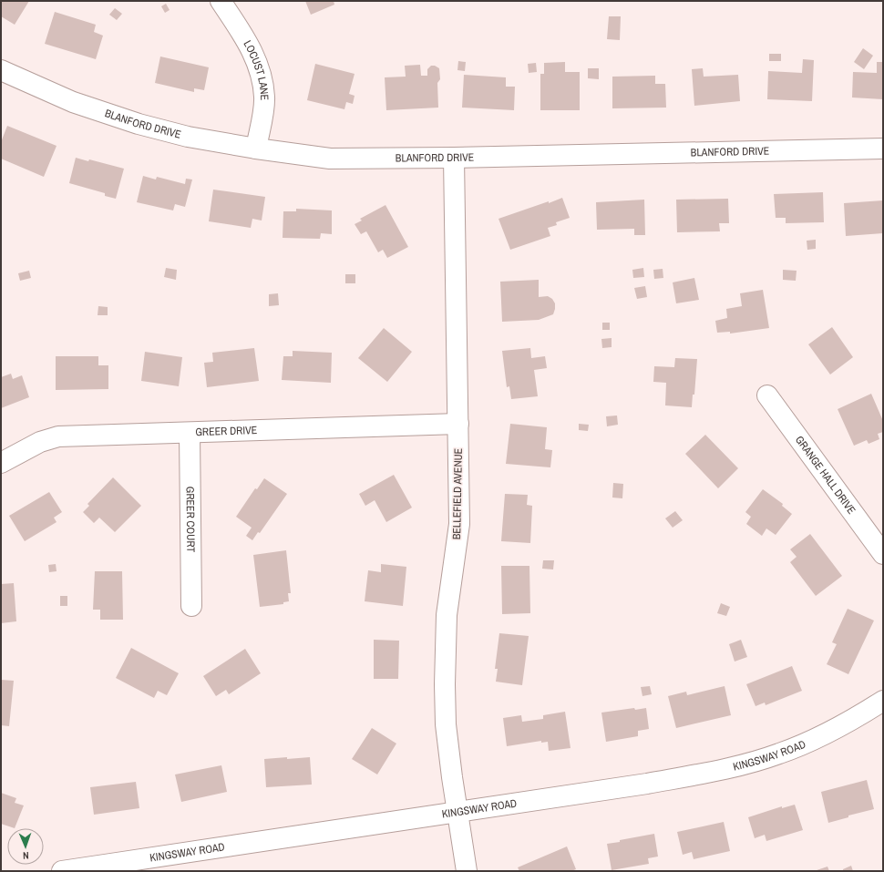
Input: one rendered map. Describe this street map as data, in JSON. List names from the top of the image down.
{
  "streets": {
    "street": [
      "LOCUST LANE",
      "BLANFORD DRIVE",
      "GREER DRIVE",
      "GRANGE HALL DRIVE",
      "BELLEFIELD AVENUE",
      "GREER COURT",
      "KINGSWAY ROAD"
    ]
  },
  "crossings": [
    ["LOCUST LANE", "BLANFORD DRIVE"],
    ["BLANFORD DRIVE", "BELLEFIELD AVENUE"],
    ["GREER DRIVE", "BELLEFIELD AVENUE"],
    ["GREER DRIVE", "GREER COURT"],
    ["BELLEFIELD AVENUE", "KINGSWAY ROAD"]
  ],
  "north": "bottom"
}
